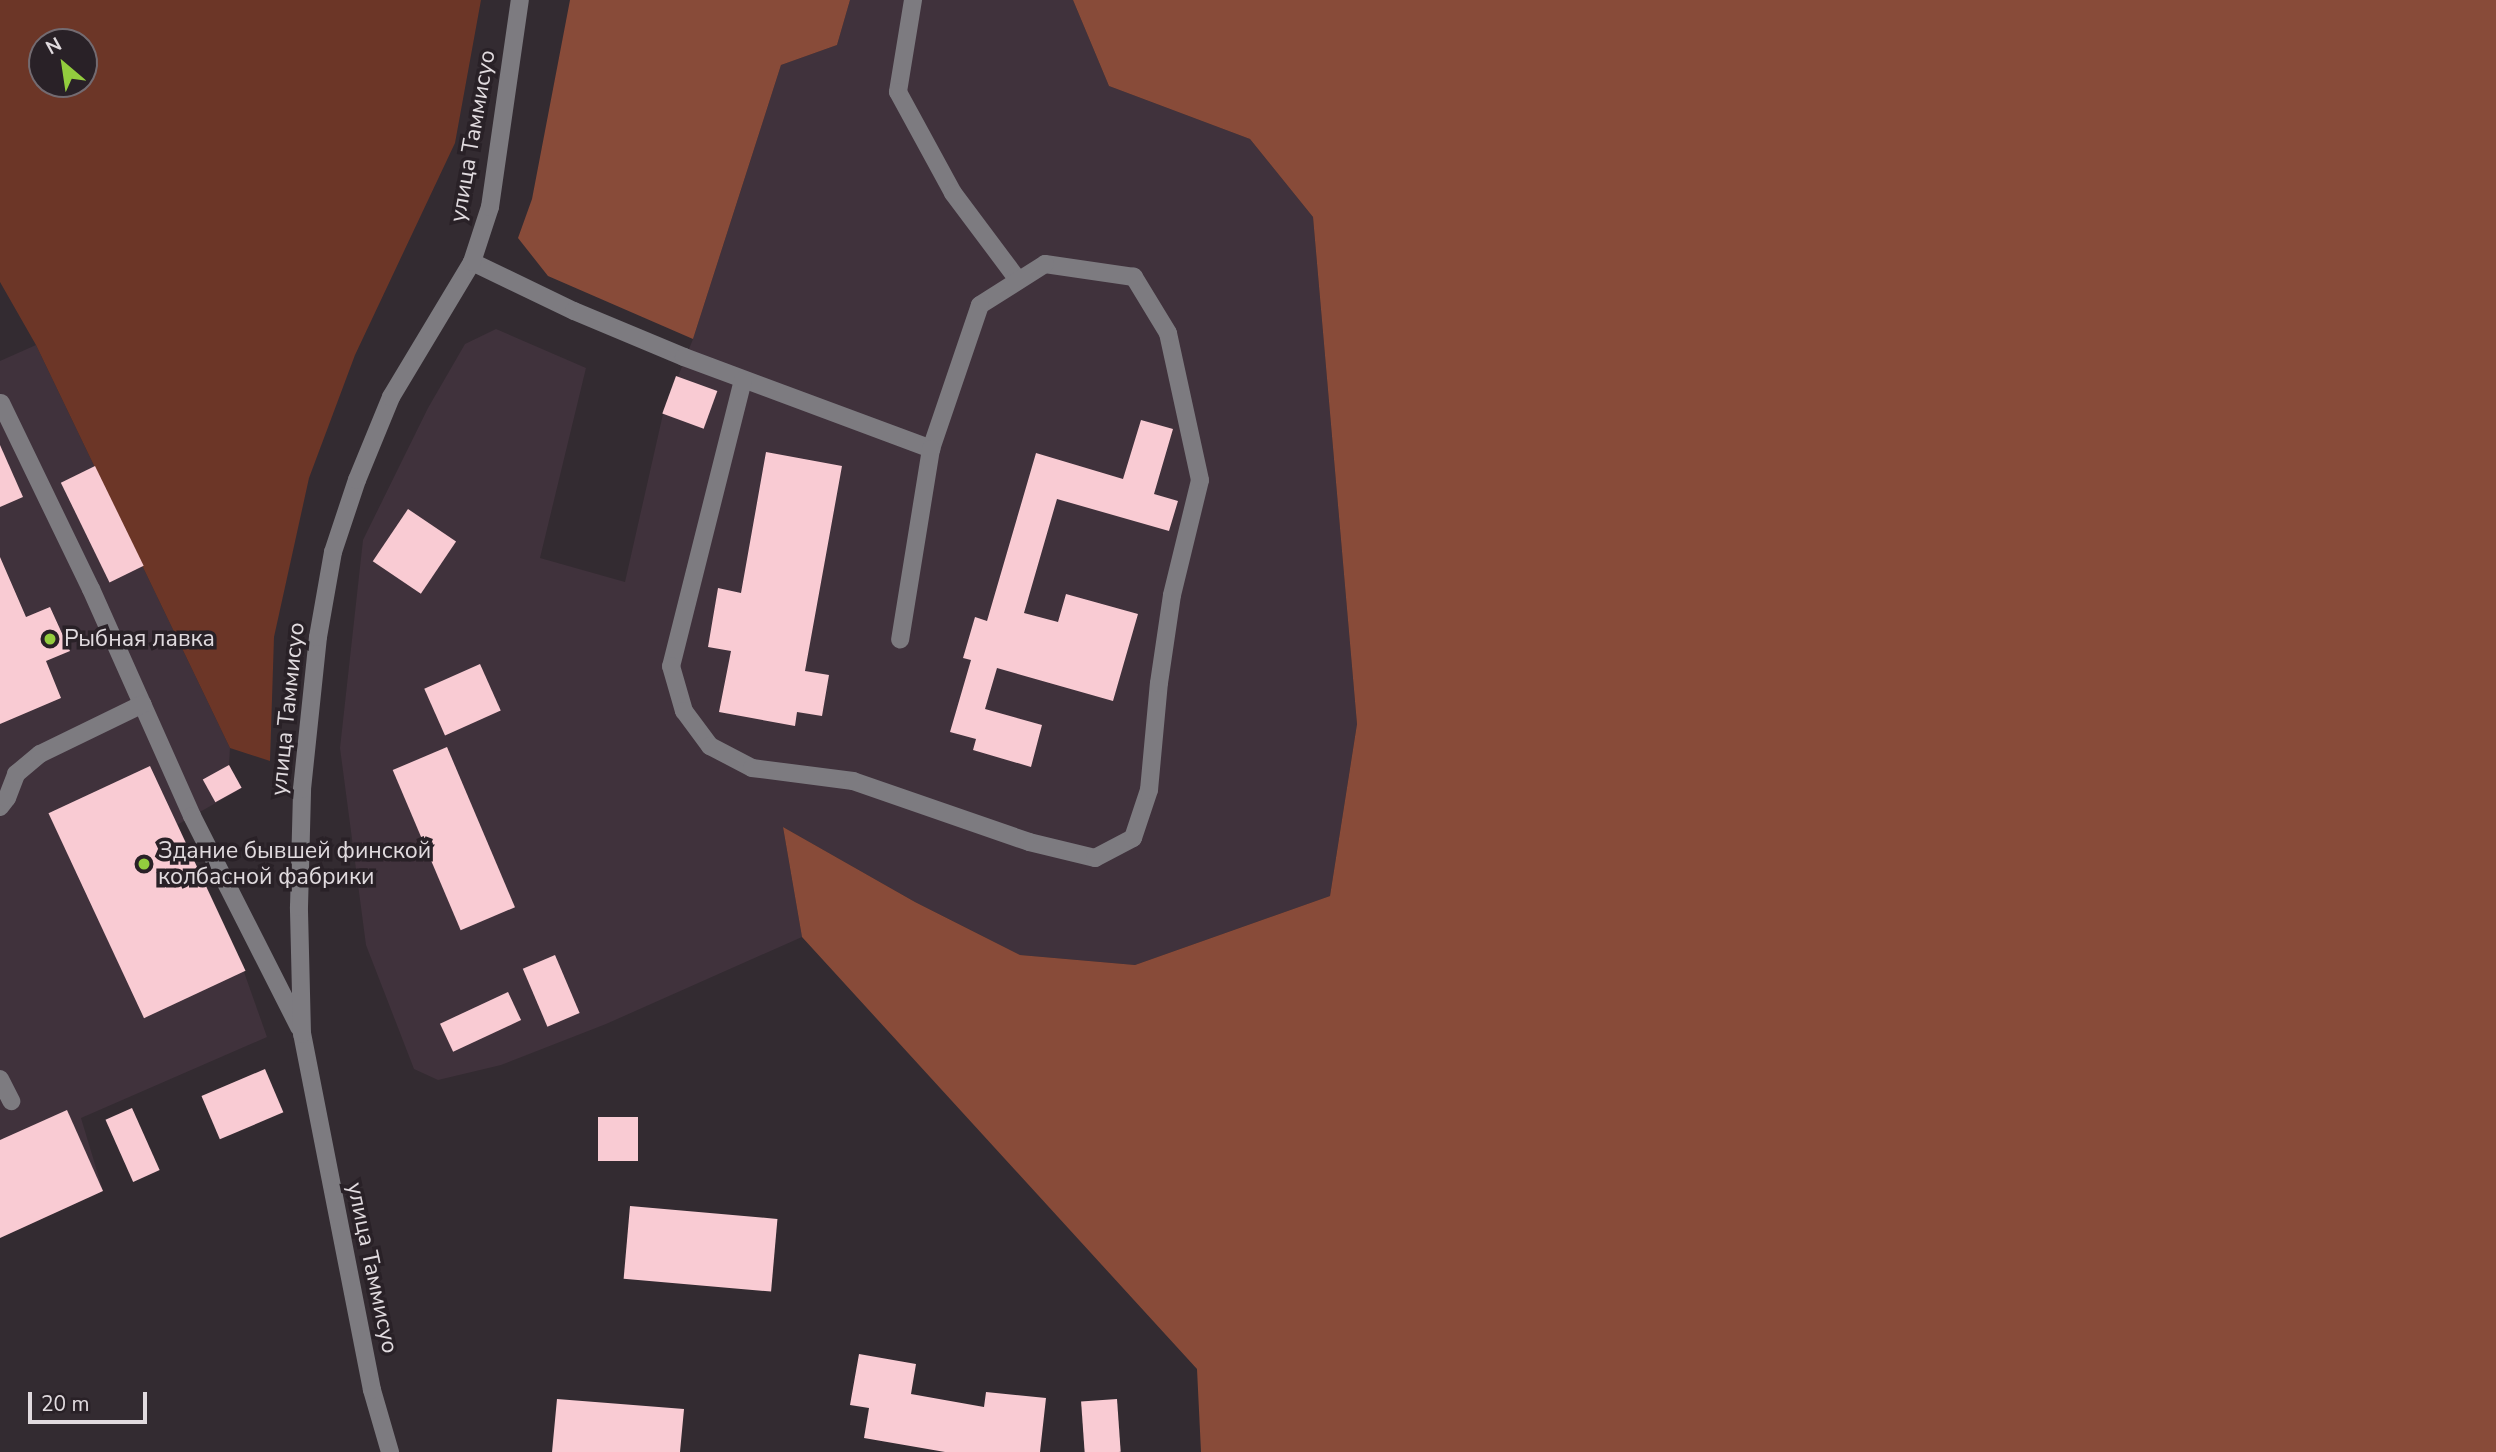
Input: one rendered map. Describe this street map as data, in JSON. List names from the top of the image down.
{
  "streets": {
    "street": ["улица Таммисуо"]
  },
  "places": ["Рыбная лавка", "Здание бывшей финской колбасной фабрики"],
  "scale_bar": "20 m",
  "north": "top left"
}
